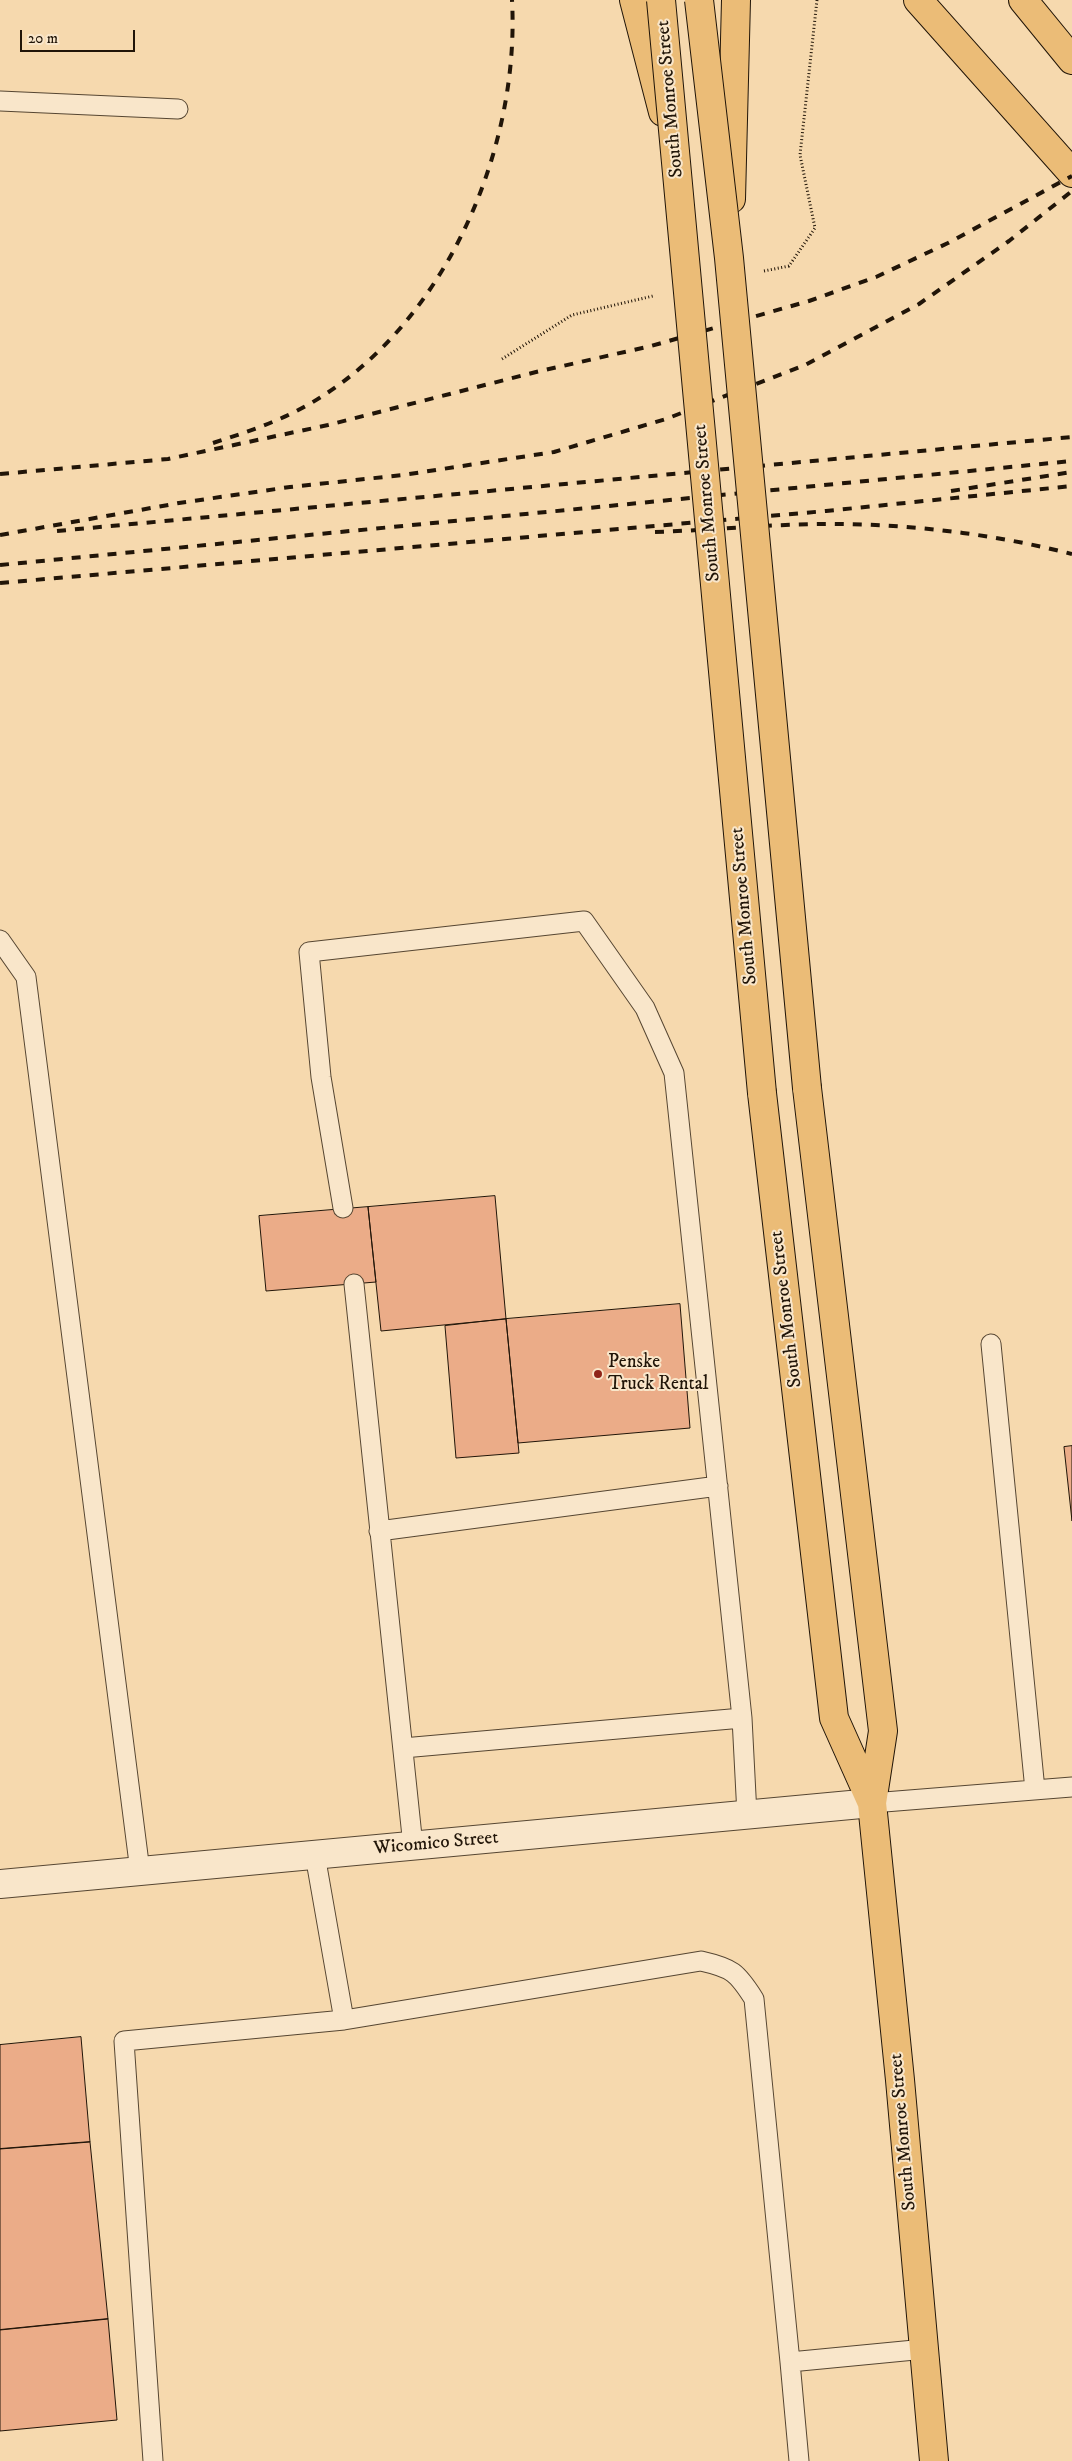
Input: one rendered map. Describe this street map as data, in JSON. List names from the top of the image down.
{
  "streets": {
    "main road": ["South Monroe Street"],
    "street": ["Wicomico Street"]
  },
  "crossings": [
    ["South Monroe Street", "Wicomico Street"]
  ],
  "places": ["Penske Truck Rental"],
  "scale_bar": "20 m"
}
